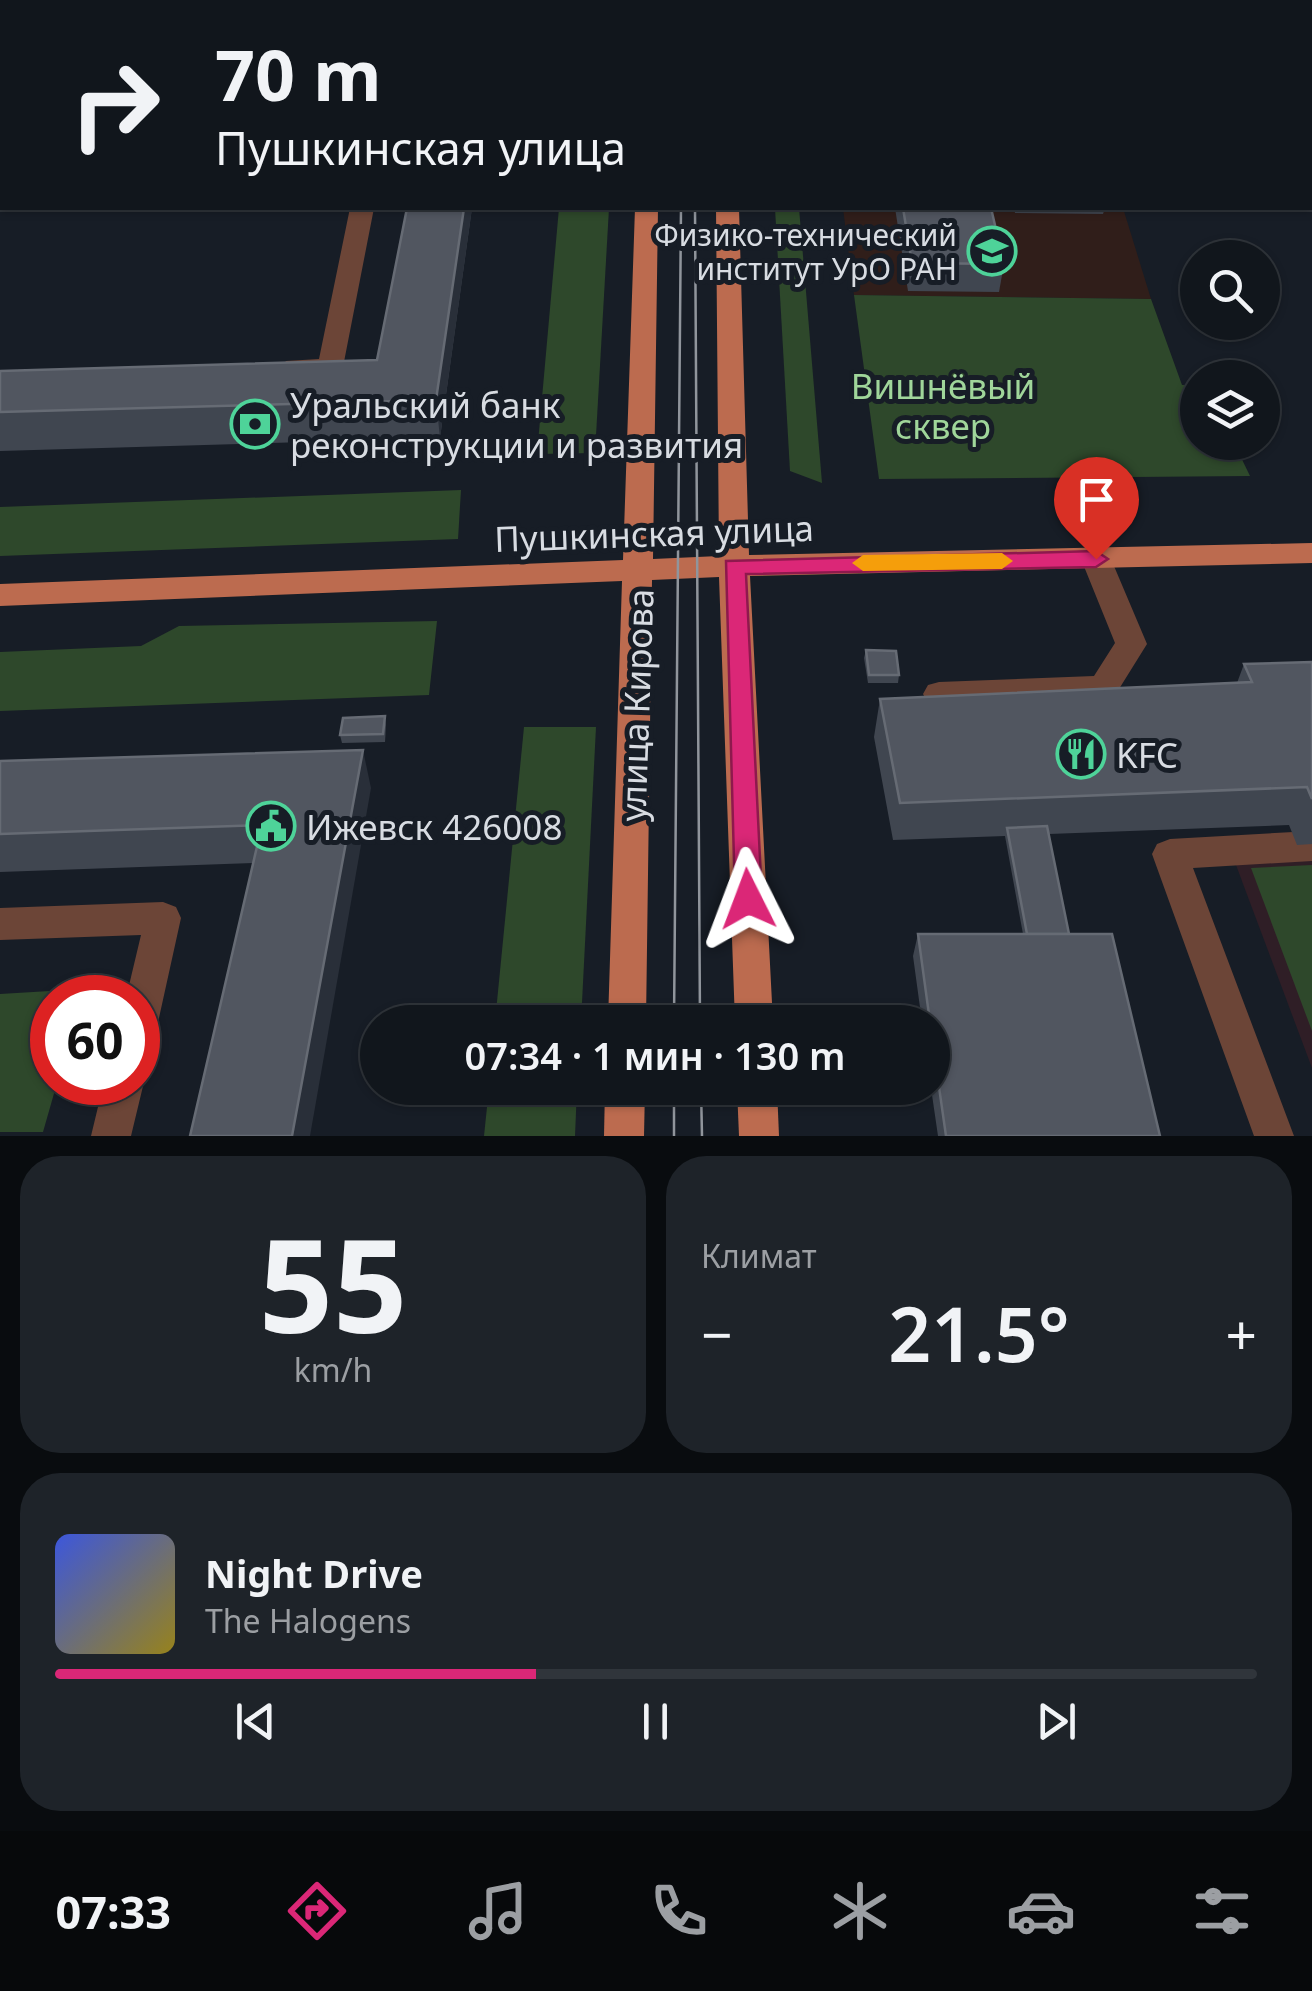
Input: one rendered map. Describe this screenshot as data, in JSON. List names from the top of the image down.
{
  "streets": {
    "main road": ["Пушкинская улица", "улица Кирова"]
  },
  "crossings": [
    ["Пушкинская улица", "улица Кирова"]
  ],
  "parks": ["Вишнёвый сквер"],
  "places": {
    "school or university": ["Физико-технический институт УрО РАН"],
    "bank": ["Уральский банк реконструкции и развития"],
    "restaurant": ["KFC"],
    "public building": ["Ижевск 426008"]
  },
  "page": {
    "turn": ["70 m", "Пушкинская улица"],
    "limit": "60",
    "trip": "07:34 · 1 мин · 130 m",
    "tile": [
      ["55", "km/h"],
      "Климат"
    ],
    "heat": ["−", "21.5°", "+"],
    "song": ["Night Drive", "The Halogens"],
    "tabs": "07:33"
  }
}
